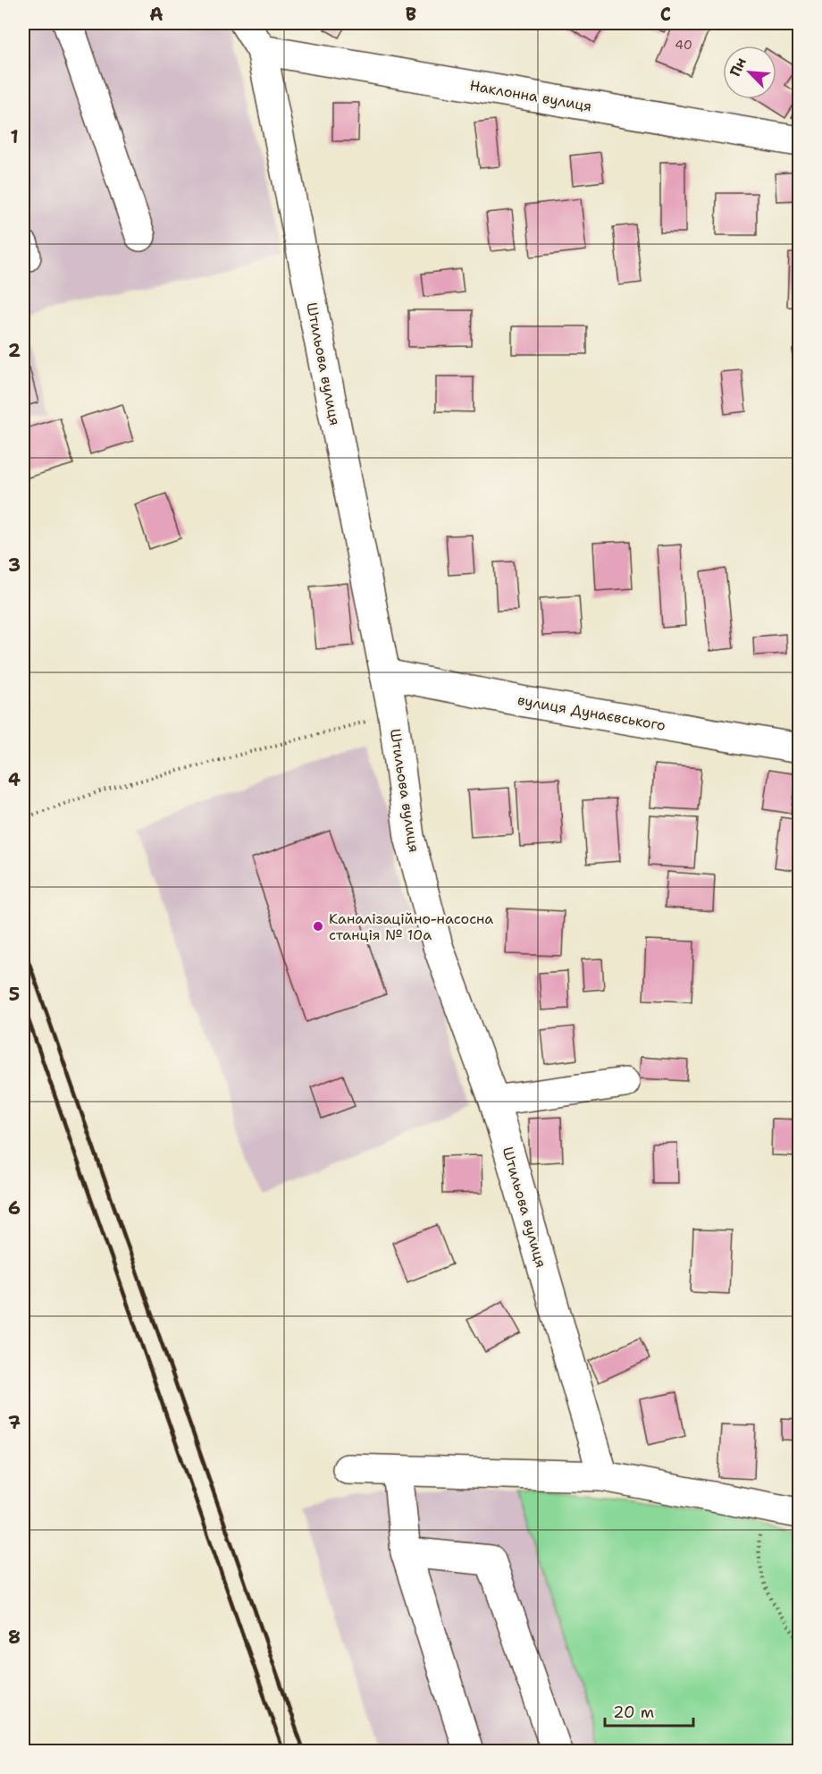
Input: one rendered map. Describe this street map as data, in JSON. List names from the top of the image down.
{
  "streets": {
    "street": ["Наклонна вулиця", "Штильова вулиця", "вулиця Дунаєвського"]
  },
  "crossings": [
    ["Наклонна вулиця", "Штильова вулиця"],
    ["Штильова вулиця", "вулиця Дунаєвського"]
  ],
  "places": ["Каналізаційно-насосна станція № 10а"],
  "house_numbers": ["40"],
  "scale_bar": "20 m",
  "north": "top left",
  "grid": {
    "columns": ["A", "B", "C"],
    "rows": [
      "1",
      "2",
      "3",
      "4",
      "5",
      "6",
      "7",
      "8"
    ]
  }
}
